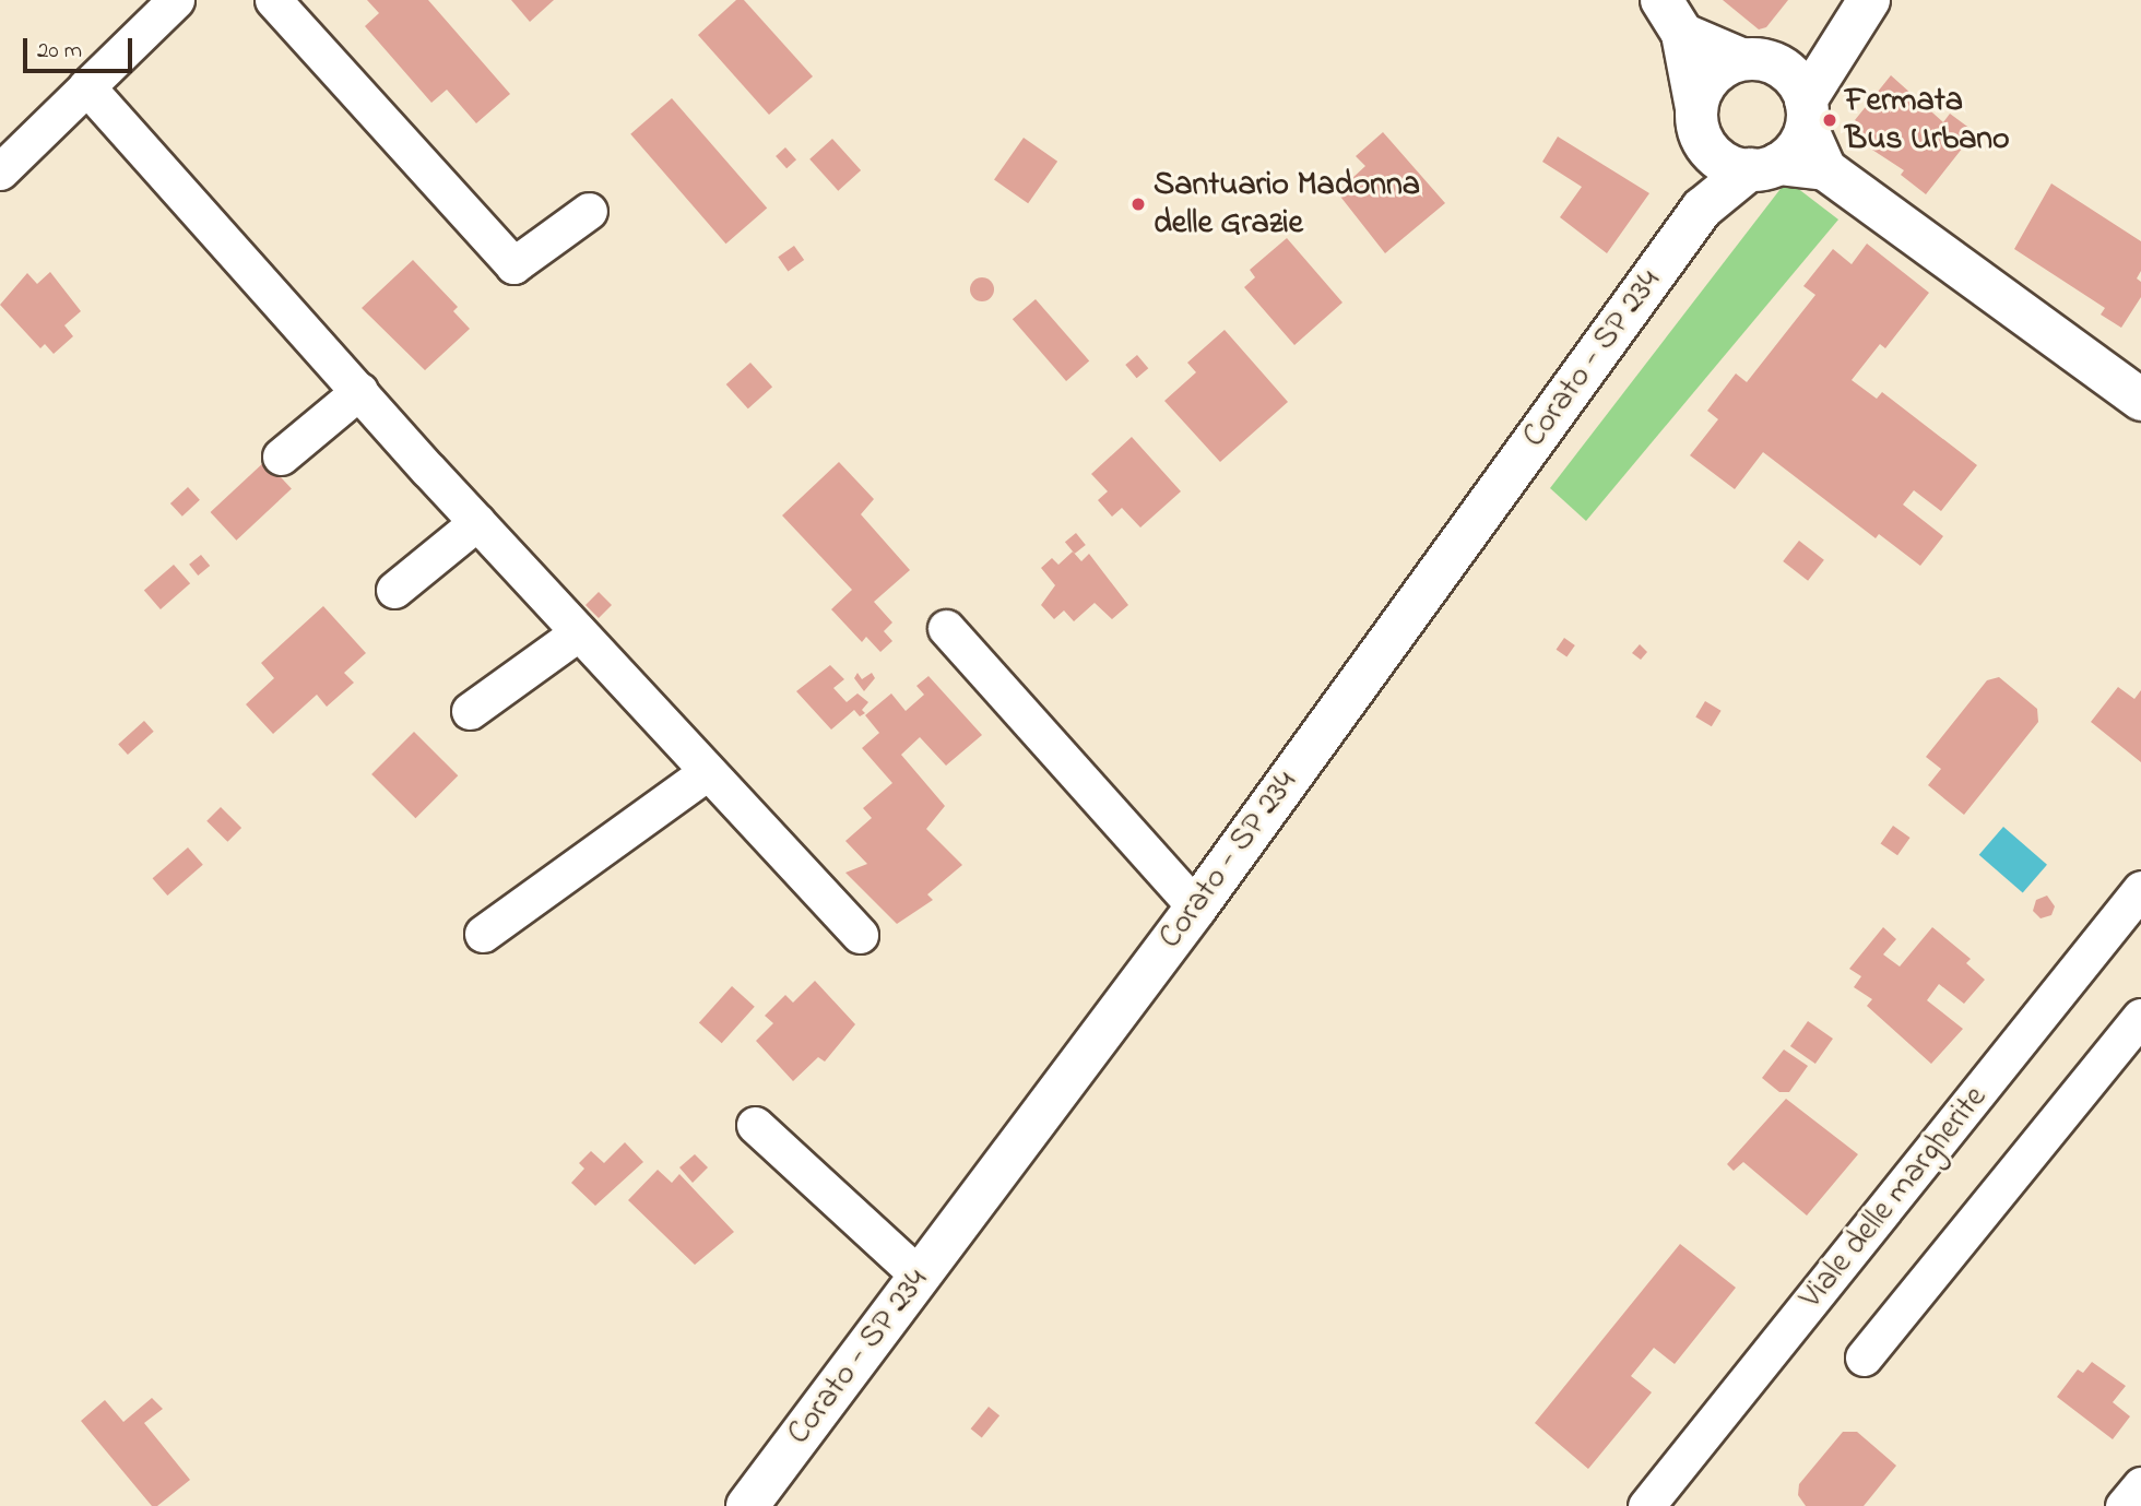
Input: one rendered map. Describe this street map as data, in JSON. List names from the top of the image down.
{
  "streets": {
    "main road": ["Corato - SP 234"],
    "street": ["Viale delle margherite"]
  },
  "places": ["Fermata Bus Urbano", "Santuario Madonna delle Grazie"],
  "scale_bar": "20 m"
}
